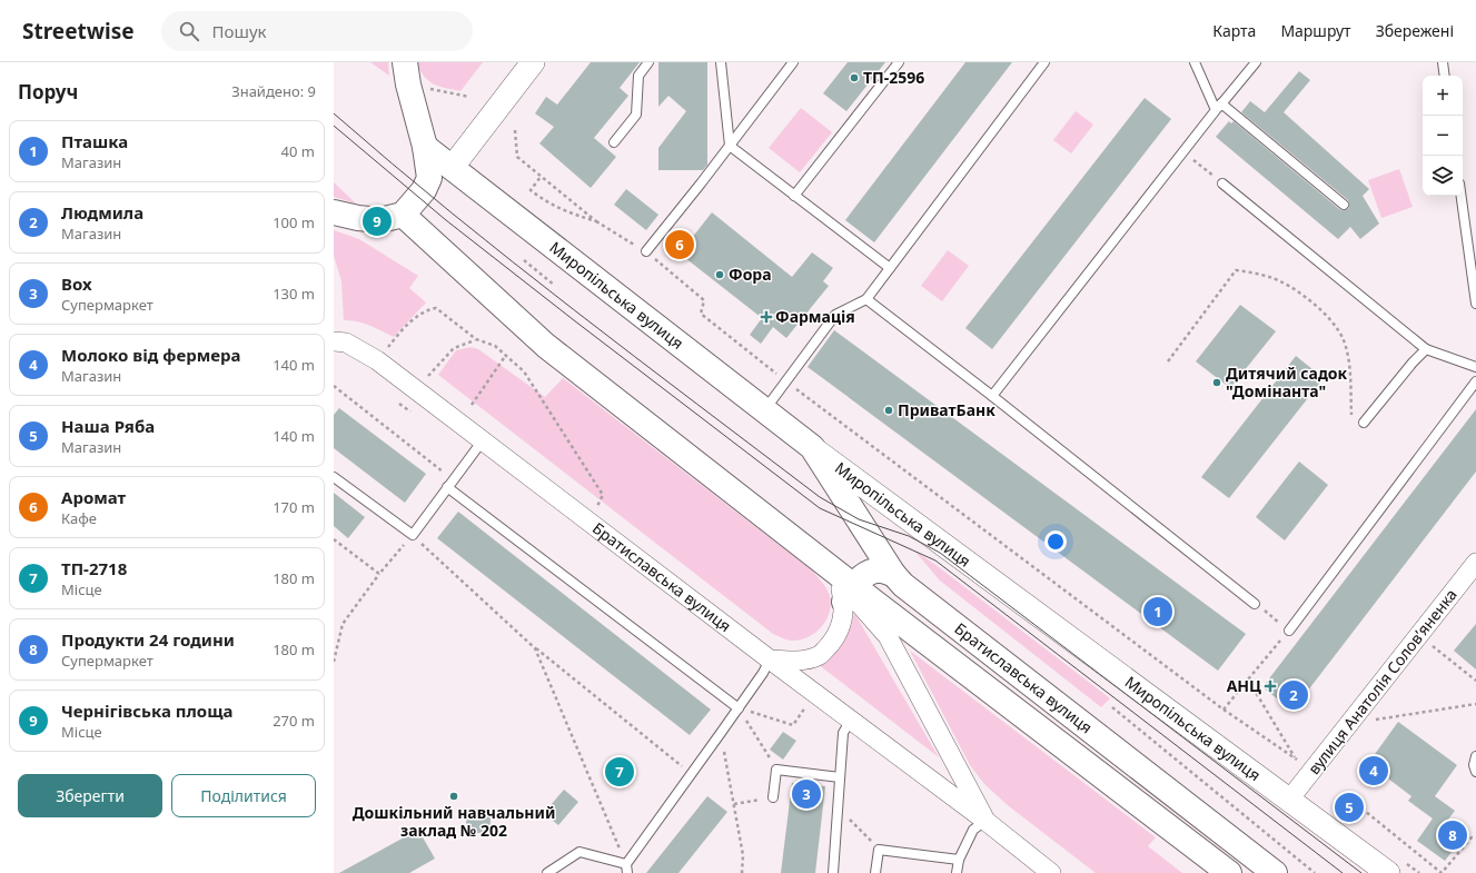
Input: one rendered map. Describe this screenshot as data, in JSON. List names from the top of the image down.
{
  "streets": {
    "main road": ["Миропільська вулиця", "Братиславська вулиця"],
    "street": ["вулиця Анатолія Соловʼяненка"]
  },
  "crossings": [
    ["Миропільська вулиця", "Братиславська вулиця"],
    ["Миропільська вулиця", "вулиця Анатолія Соловʼяненка"]
  ],
  "places": {
    "other": [
      "ТП-2596",
      "Фора",
      "Дитячий садок \"Домінанта\"",
      "ПриватБанк",
      "Дошкільний навчальний заклад № 202"
    ],
    "health": ["Фармація", "АНЦ"]
  },
  "page": {
    "header": "Streetwise",
    "search": "Пошук",
    "nav": ["Карта", "Маршрут", "Збережені"],
    "heading": ["Поруч", "Знайдено: 9"],
    "map_buttons": ["+", "−"],
    "list": [
      {
        "mark": "1",
        "name": "Пташка",
        "note": "Магазин",
        "value": "40 m"
      },
      {
        "mark": "2",
        "name": "Людмила",
        "note": "Магазин",
        "value": "100 m"
      },
      {
        "mark": "3",
        "name": "Box",
        "note": "Супермаркет",
        "value": "130 m"
      },
      {
        "mark": "4",
        "name": "Молоко від фермера",
        "note": "Магазин",
        "value": "140 m"
      },
      {
        "mark": "5",
        "name": "Наша Ряба",
        "note": "Магазин",
        "value": "140 m"
      },
      {
        "mark": "6",
        "name": "Аромат",
        "note": "Кафе",
        "value": "170 m"
      },
      {
        "mark": "7",
        "name": "ТП-2718",
        "note": "Місце",
        "value": "180 m"
      },
      {
        "mark": "8",
        "name": "Продукти 24 години",
        "note": "Супермаркет",
        "value": "180 m"
      },
      {
        "mark": "9",
        "name": "Чернігівська площа",
        "note": "Місце",
        "value": "270 m"
      }
    ],
    "pins": [
      "9",
      "6",
      "1",
      "2",
      "4",
      "7",
      "3",
      "5",
      "8"
    ],
    "buttons": ["Зберегти", "Поділитися"]
  }
}
